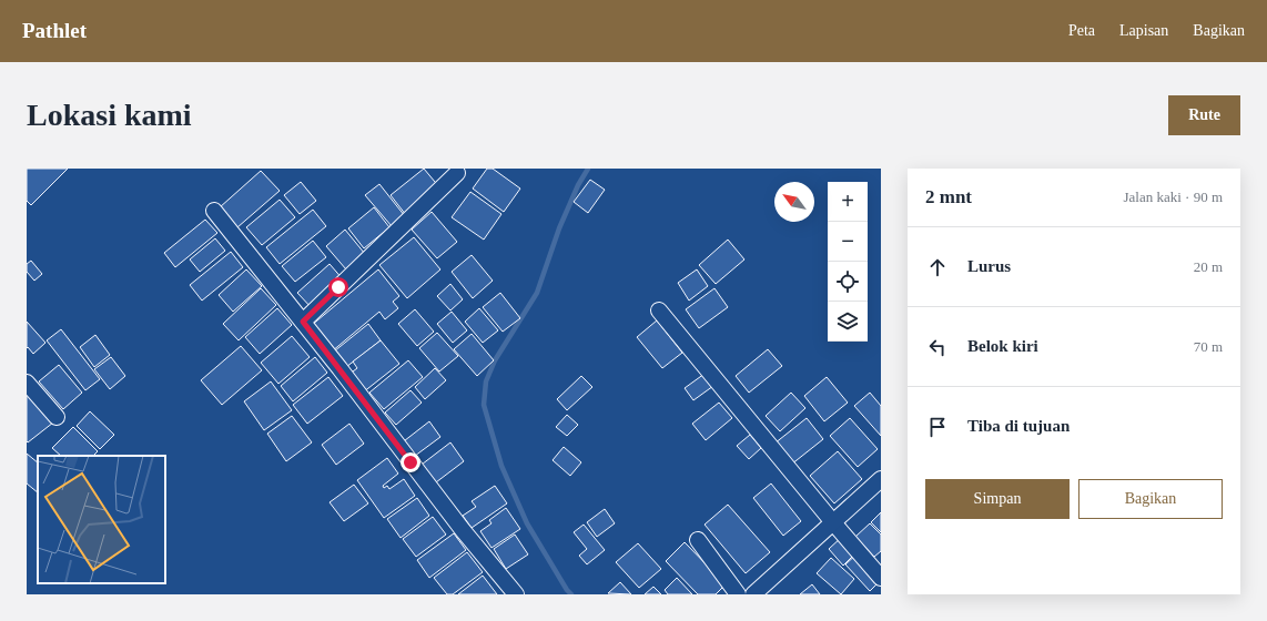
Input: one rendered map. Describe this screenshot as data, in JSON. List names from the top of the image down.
{
  "north": "top left",
  "page": {
    "header": "Pathlet",
    "nav": ["Peta", "Lapisan", "Bagikan"],
    "buttons": [
      "Rute",
      ["Simpan", "Bagikan"]
    ],
    "title": "Lokasi kami",
    "heading": ["2 mnt", "Jalan kaki · 90 m"],
    "map_buttons": ["+", "−"],
    "list": [
      ["Lurus", "20 m"],
      ["Belok kiri", "70 m"],
      "Tiba di tujuan"
    ]
  }
}
